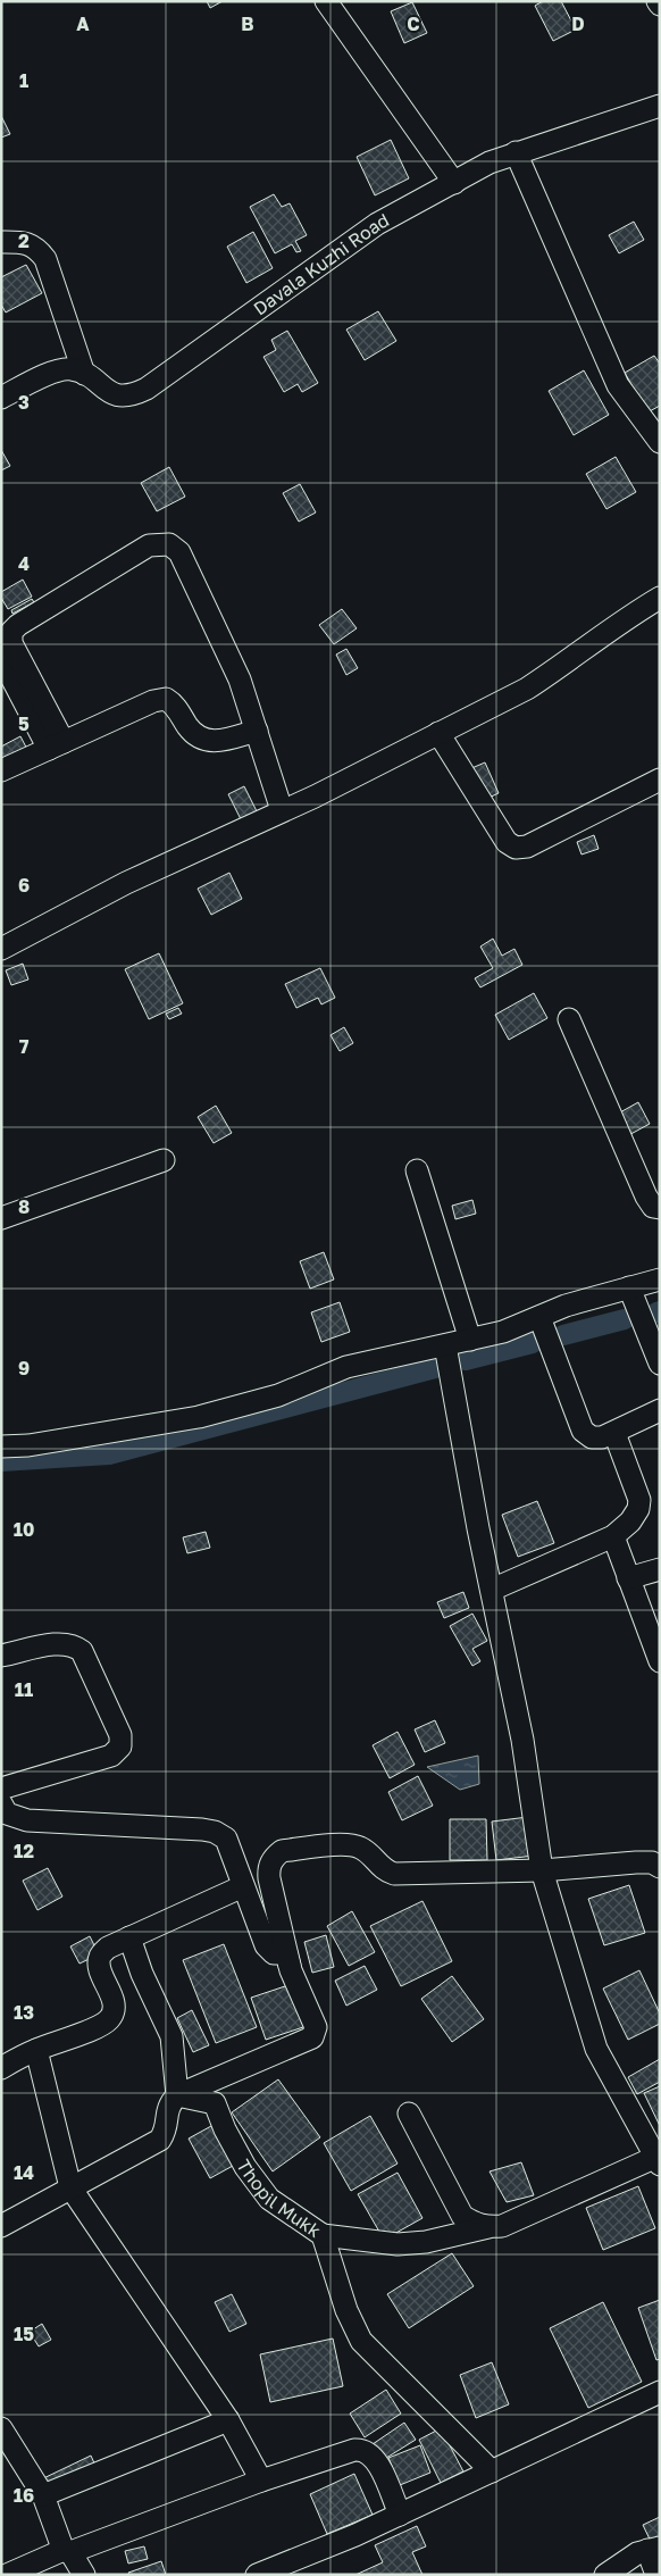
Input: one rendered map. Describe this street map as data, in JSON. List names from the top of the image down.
{
  "streets": {
    "street": ["Davala Kuzhi Road", "Thopil Mukk"]
  },
  "grid": {
    "columns": [
      "A",
      "B",
      "C",
      "D"
    ],
    "rows": [
      "1",
      "2",
      "3",
      "4",
      "5",
      "6",
      "7",
      "8",
      "9",
      "10",
      "11",
      "12",
      "13",
      "14",
      "15",
      "16"
    ]
  }
}
